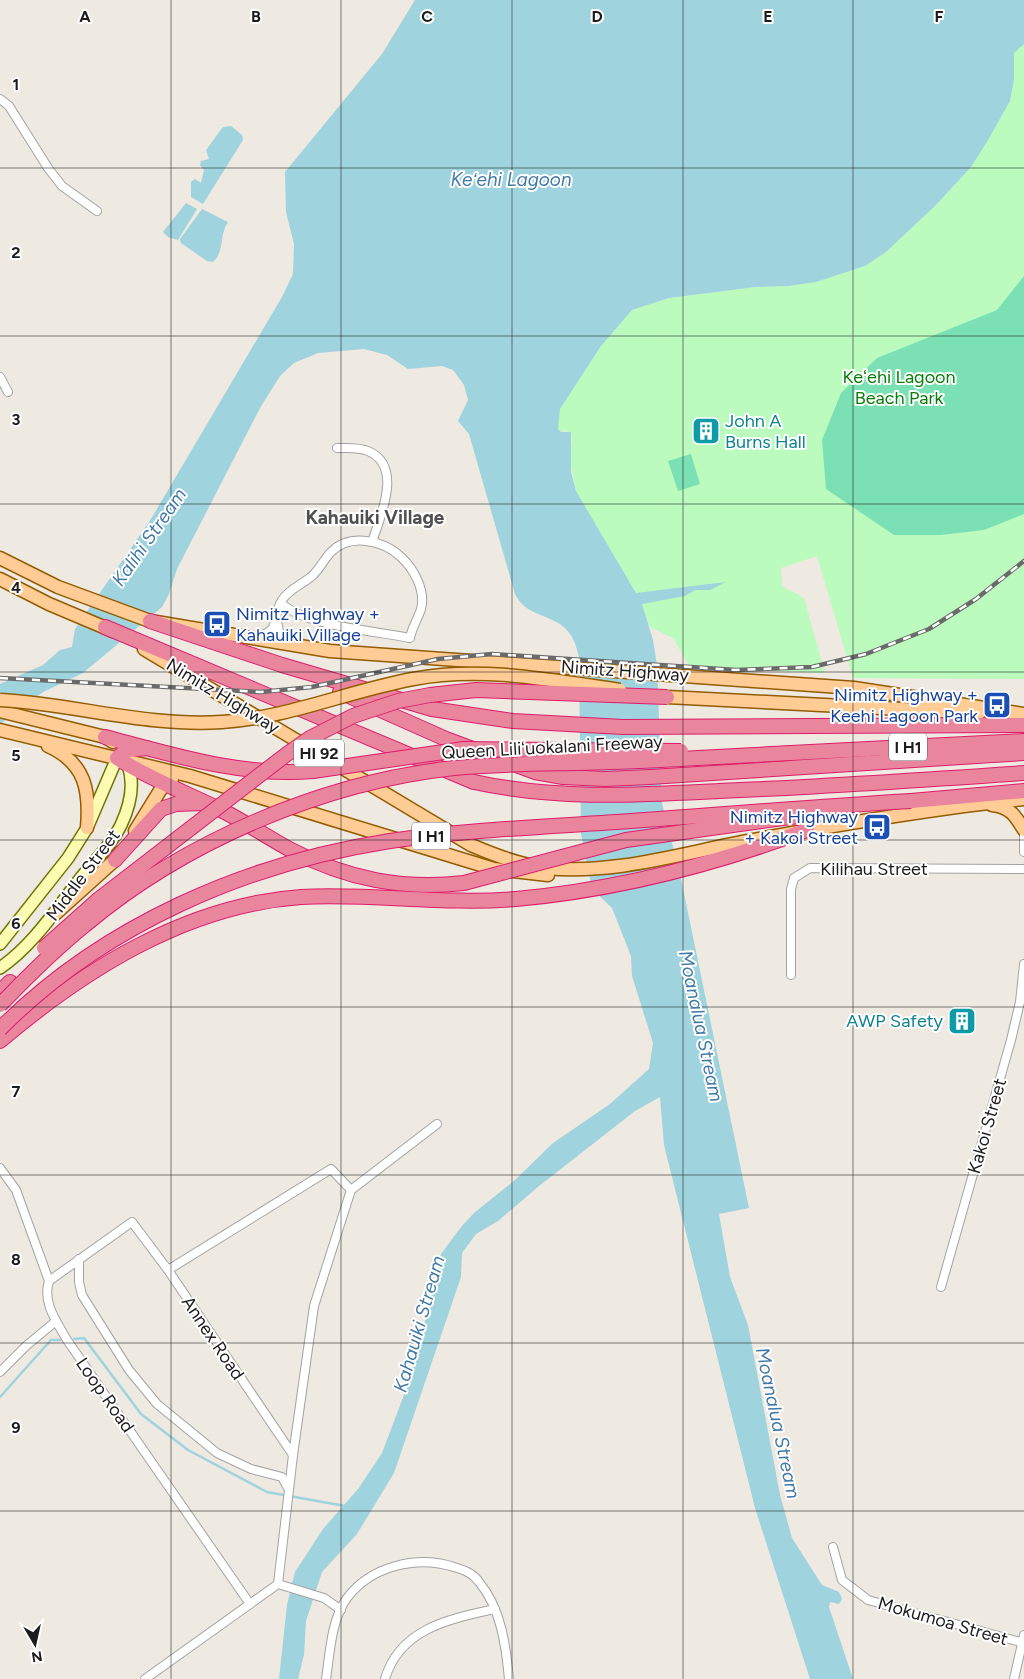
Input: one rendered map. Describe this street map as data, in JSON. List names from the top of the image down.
{
  "streets": {
    "highway": ["Queen Liliʻuokalani Freeway", "I H1"],
    "main road": ["Nimitz Highway", "HI 92", "Middle Street"],
    "street": [
      "Kilihau Street",
      "Kakoi Street",
      "Annex Road",
      "Loop Road",
      "Mokumoa Street"
    ]
  },
  "districts": ["Kahauiki Village"],
  "water": [
    "Keʻehi Lagoon",
    "Kalihi Stream",
    "Moanalua Stream",
    "Kahauiki Stream"
  ],
  "parks": ["Keʻehi Lagoon Beach Park"],
  "places": {
    "building": ["John A Burns Hall", "AWP Safety"],
    "bus stop": ["Nimitz Highway + Kahauiki Village", "Nimitz Highway + Keehi Lagoon Park", "Nimitz Highway + Kakoi Street"]
  },
  "north": "bottom",
  "grid": {
    "columns": [
      "A",
      "B",
      "C",
      "D",
      "E",
      "F"
    ],
    "rows": [
      "1",
      "2",
      "3",
      "4",
      "5",
      "6",
      "7",
      "8",
      "9"
    ]
  }
}
